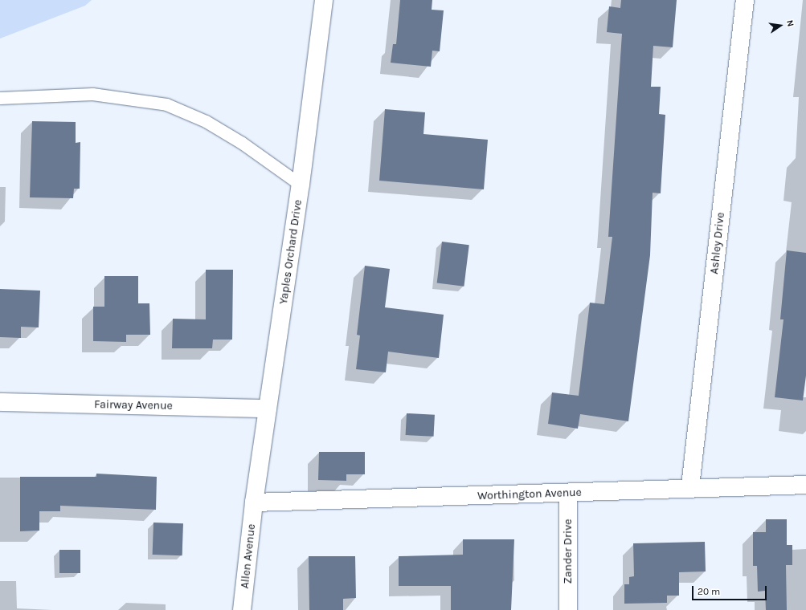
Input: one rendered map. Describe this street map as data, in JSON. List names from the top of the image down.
{
  "streets": {
    "street": [
      "Ashley Drive",
      "Yaples Orchard Drive",
      "Fairway Avenue",
      "Worthington Avenue",
      "Zander Drive",
      "Allen Avenue"
    ]
  },
  "crossings": [
    ["Ashley Drive", "Worthington Avenue"],
    ["Yaples Orchard Drive", "Fairway Avenue"],
    ["Yaples Orchard Drive", "Worthington Avenue"],
    ["Yaples Orchard Drive", "Allen Avenue"],
    ["Worthington Avenue", "Zander Drive"],
    ["Worthington Avenue", "Allen Avenue"]
  ],
  "scale_bar": "20 m",
  "north": "right"
}
